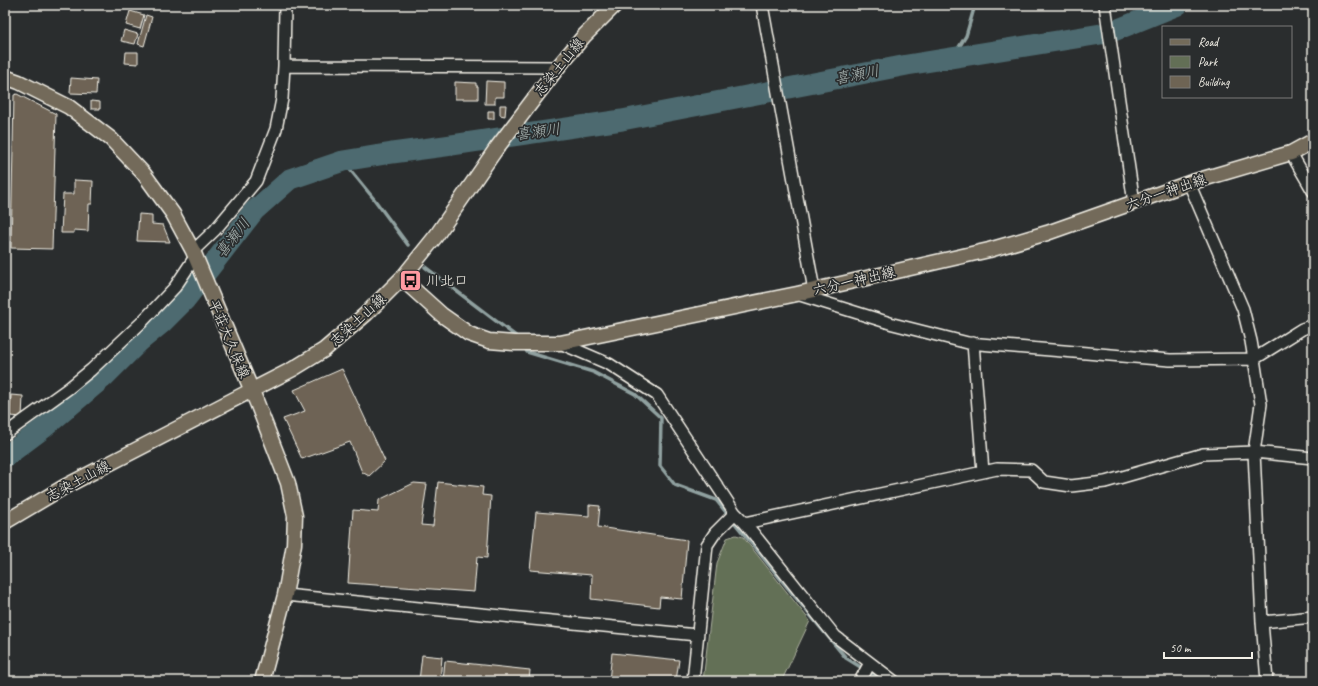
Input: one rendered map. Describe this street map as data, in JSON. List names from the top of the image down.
{
  "streets": {
    "main road": ["志染土山線", "六分一神出線", "平荘大久保線"]
  },
  "crossings": [
    ["志染土山線", "六分一神出線"],
    ["志染土山線", "平荘大久保線"]
  ],
  "water": ["喜瀬川"],
  "places": {
    "bus stop": ["川北口"]
  },
  "legend": ["Road", "Park", "Building"],
  "scale_bar": "50 m"
}
